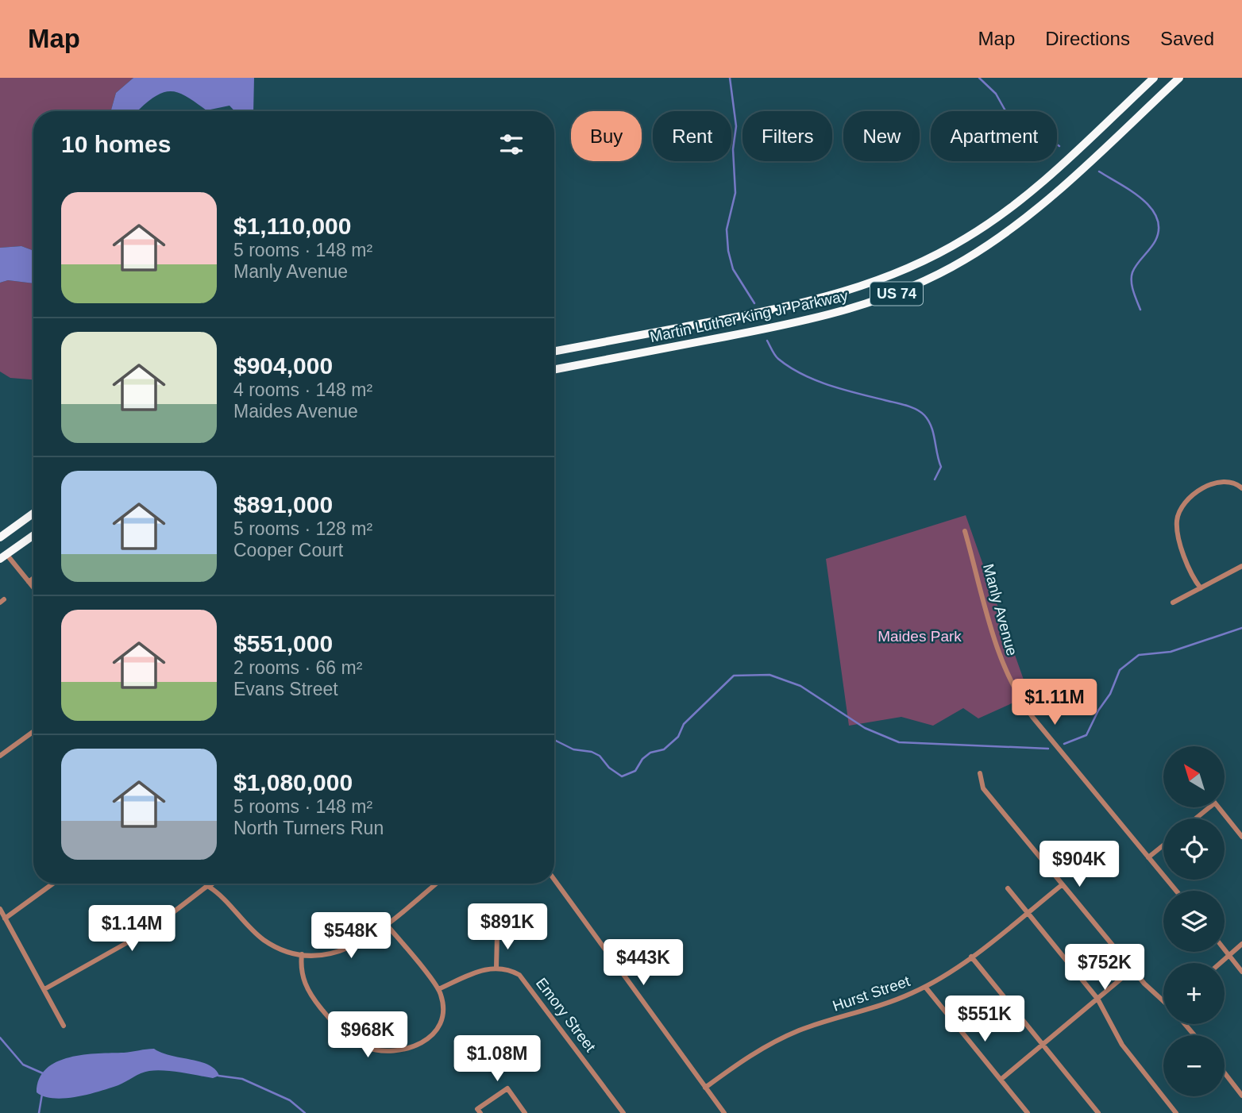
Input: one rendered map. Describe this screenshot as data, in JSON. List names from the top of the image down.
{
  "streets": {
    "highway": ["US 74", "Martin Luther King Jr Parkway"],
    "street": ["Manly Avenue", "Hurst Street", "Emory Street"]
  },
  "parks": ["Maides Park"],
  "north": "top left",
  "page": {
    "header": "Map",
    "nav": ["Map", "Directions", "Saved"],
    "chip": [
      "Buy",
      "Rent",
      "Filters",
      "New",
      "Apartment"
    ],
    "heading": "10 homes",
    "list": [
      {
        "name": "$1,110,000",
        "note": "5 rooms · 148 m² · Manly Avenue"
      },
      {
        "name": "$904,000",
        "note": "4 rooms · 148 m² · Maides Avenue"
      },
      {
        "name": "$891,000",
        "note": "5 rooms · 128 m² · Cooper Court"
      },
      {
        "name": "$551,000",
        "note": "2 rooms · 66 m² · Evans Street"
      },
      {
        "name": "$1,080,000",
        "note": "5 rooms · 148 m² · North Turners Run"
      }
    ],
    "price": [
      "$1.11M",
      "$904K",
      "$891K",
      "$1.14M",
      "$548K",
      "$443K",
      "$752K",
      "$551K",
      "$968K",
      "$1.08M"
    ],
    "map_buttons": ["+", "−"]
  }
}
